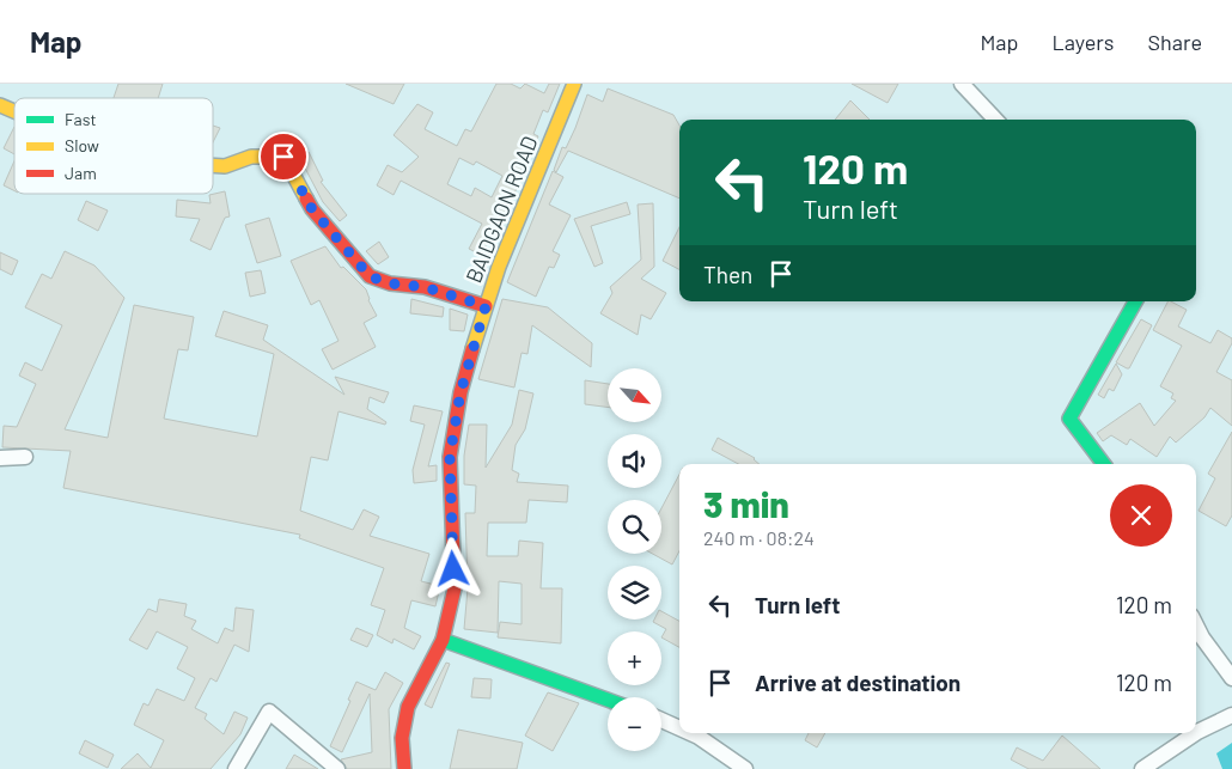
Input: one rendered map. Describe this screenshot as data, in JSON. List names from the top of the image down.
{
  "streets": {
    "street": ["BAIDGAON ROAD"]
  },
  "legend": ["Fast", "Slow", "Jam"],
  "north": "bottom right",
  "page": {
    "header": "Map",
    "nav": ["Map", "Layers", "Share"],
    "turn": ["120 m", "Turn left"],
    "then": "Then",
    "map_buttons": ["+", "−"],
    "heading": ["3 min", "240 m · 08:24"],
    "list": [
      {
        "name": "Turn left",
        "value": "120 m"
      },
      {
        "name": "Arrive at destination",
        "value": "120 m"
      }
    ]
  }
}
